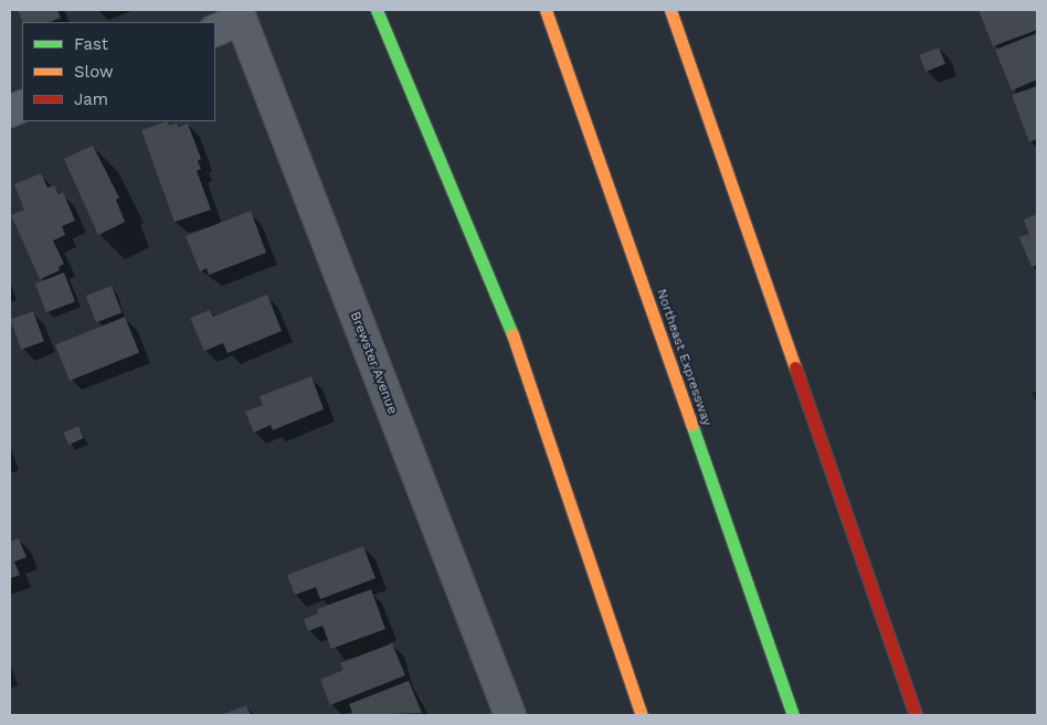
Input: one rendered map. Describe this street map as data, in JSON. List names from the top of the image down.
{
  "streets": {
    "highway": ["Northeast Expressway"],
    "street": ["Brewster Avenue"]
  },
  "legend": ["Fast", "Slow", "Jam"]
}
